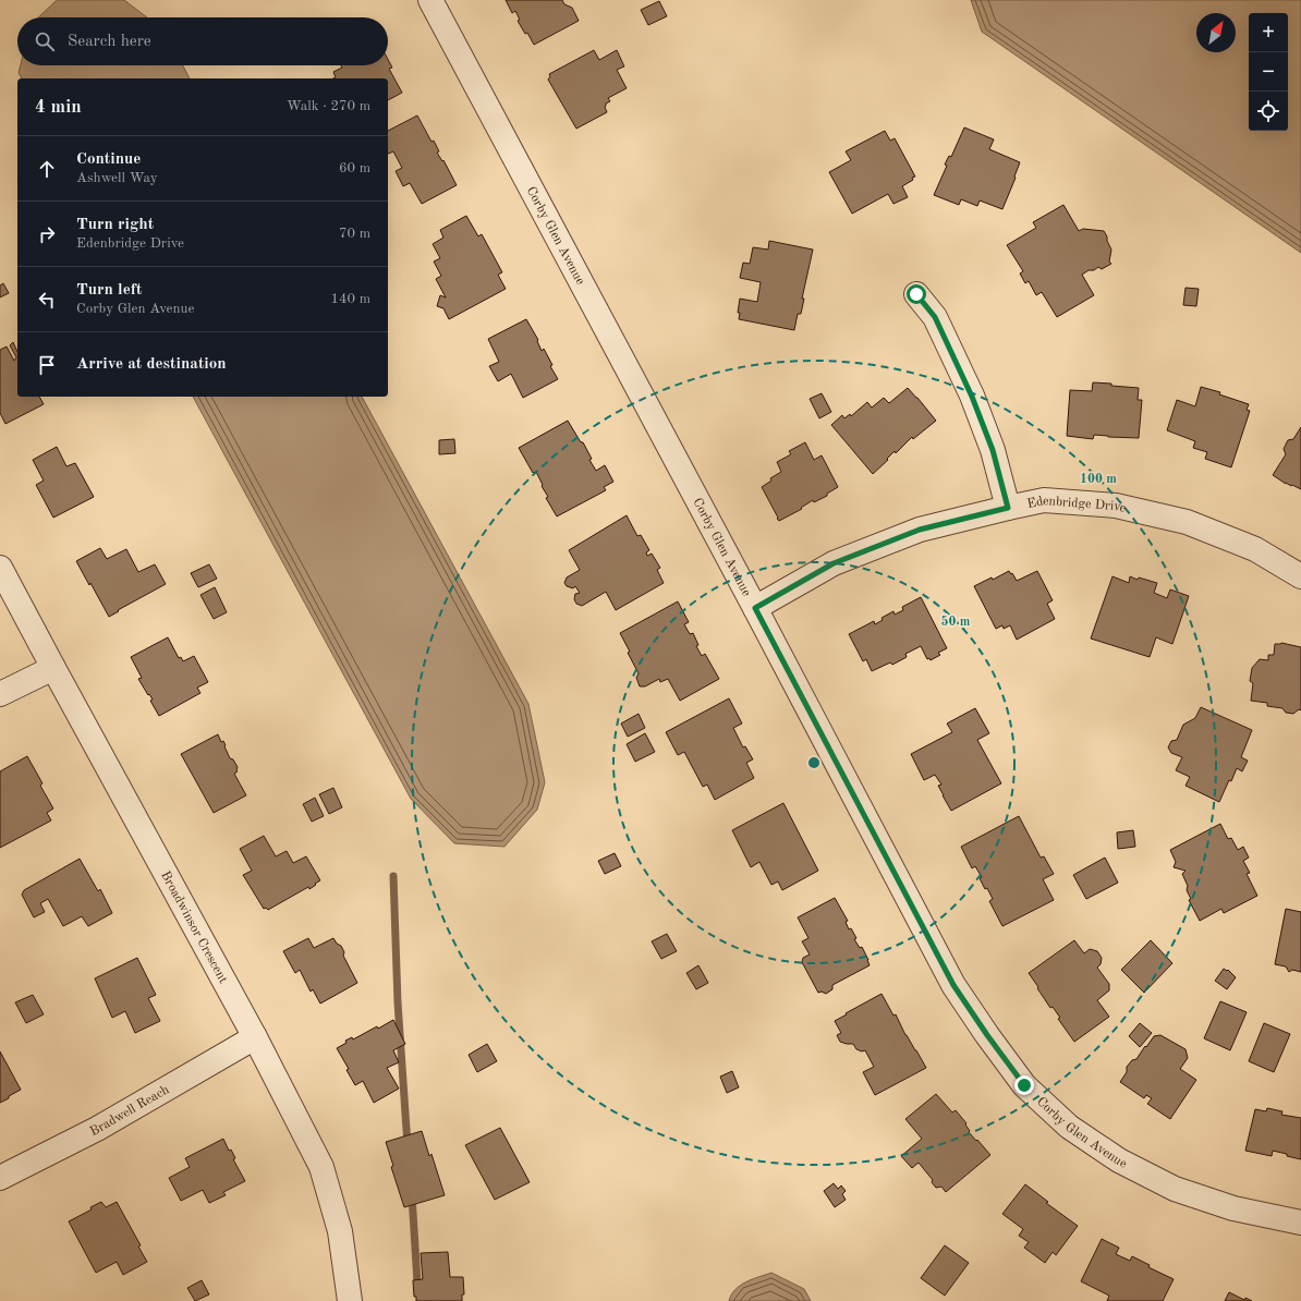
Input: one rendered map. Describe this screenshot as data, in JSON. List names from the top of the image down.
{
  "streets": {
    "street": [
      "Corby Glen Avenue",
      "Edenbridge Drive",
      "Broadwinsor Crescent",
      "Bradwell Reach"
    ]
  },
  "crossings": [
    ["Corby Glen Avenue", "Edenbridge Drive"],
    ["Broadwinsor Crescent", "Bradwell Reach"]
  ],
  "north": "top right",
  "page": {
    "map_buttons": ["+", "−"],
    "search": "Search here",
    "heading": ["4 min", "Walk · 270 m"],
    "list": [
      ["Continue", "Ashwell Way", "60 m"],
      ["Turn right", "Edenbridge Drive", "70 m"],
      ["Turn left", "Corby Glen Avenue", "140 m"],
      "Arrive at destination"
    ]
  },
  "rings": ["100 m", "50 m"]
}
